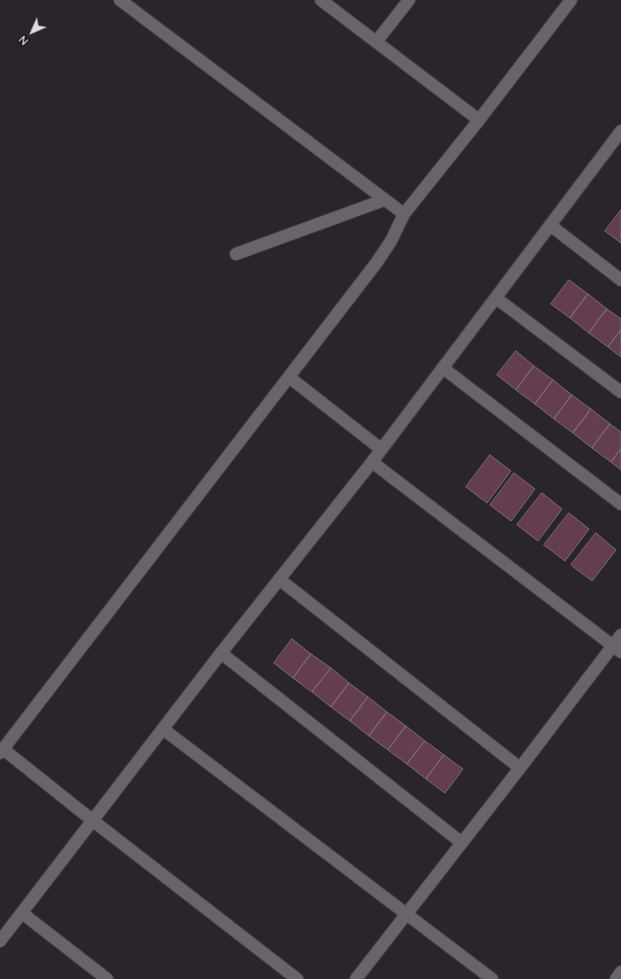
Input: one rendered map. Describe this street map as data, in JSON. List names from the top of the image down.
{
  "north": "bottom left"
}
